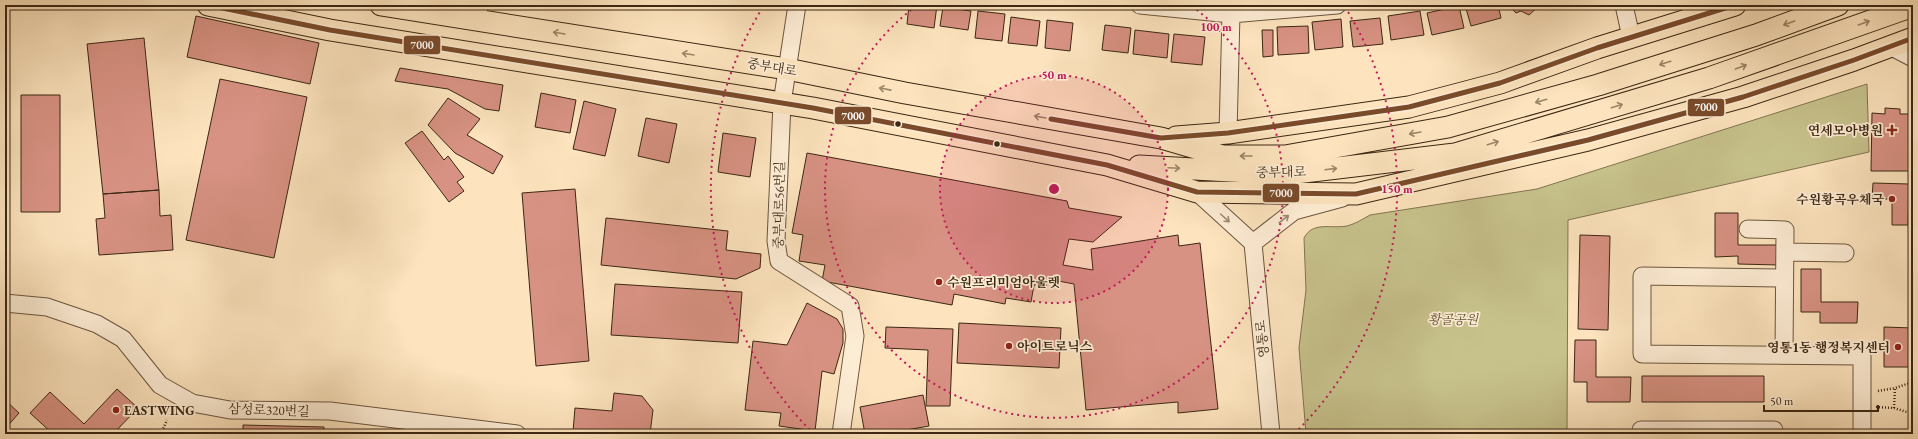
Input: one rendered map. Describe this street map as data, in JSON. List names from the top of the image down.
{
  "streets": {
    "main road": ["중부대로"],
    "street": ["중부대로56번길", "영통로", "삼성로320번길"]
  },
  "crossings": [
    ["중부대로", "중부대로56번길"]
  ],
  "parks": ["황골공원"],
  "places": {
    "health": ["연세모아병원"],
    "other": [
      "수원황곡우체국",
      "수원프리미엄아울렛",
      "아이트로닉스",
      "영통1동 행정복지센터",
      "EASTWING"
    ]
  },
  "lines": ["transit line 7000"],
  "scale_bar": "50 m",
  "rings": ["100 m", "50 m", "150 m"]
}
